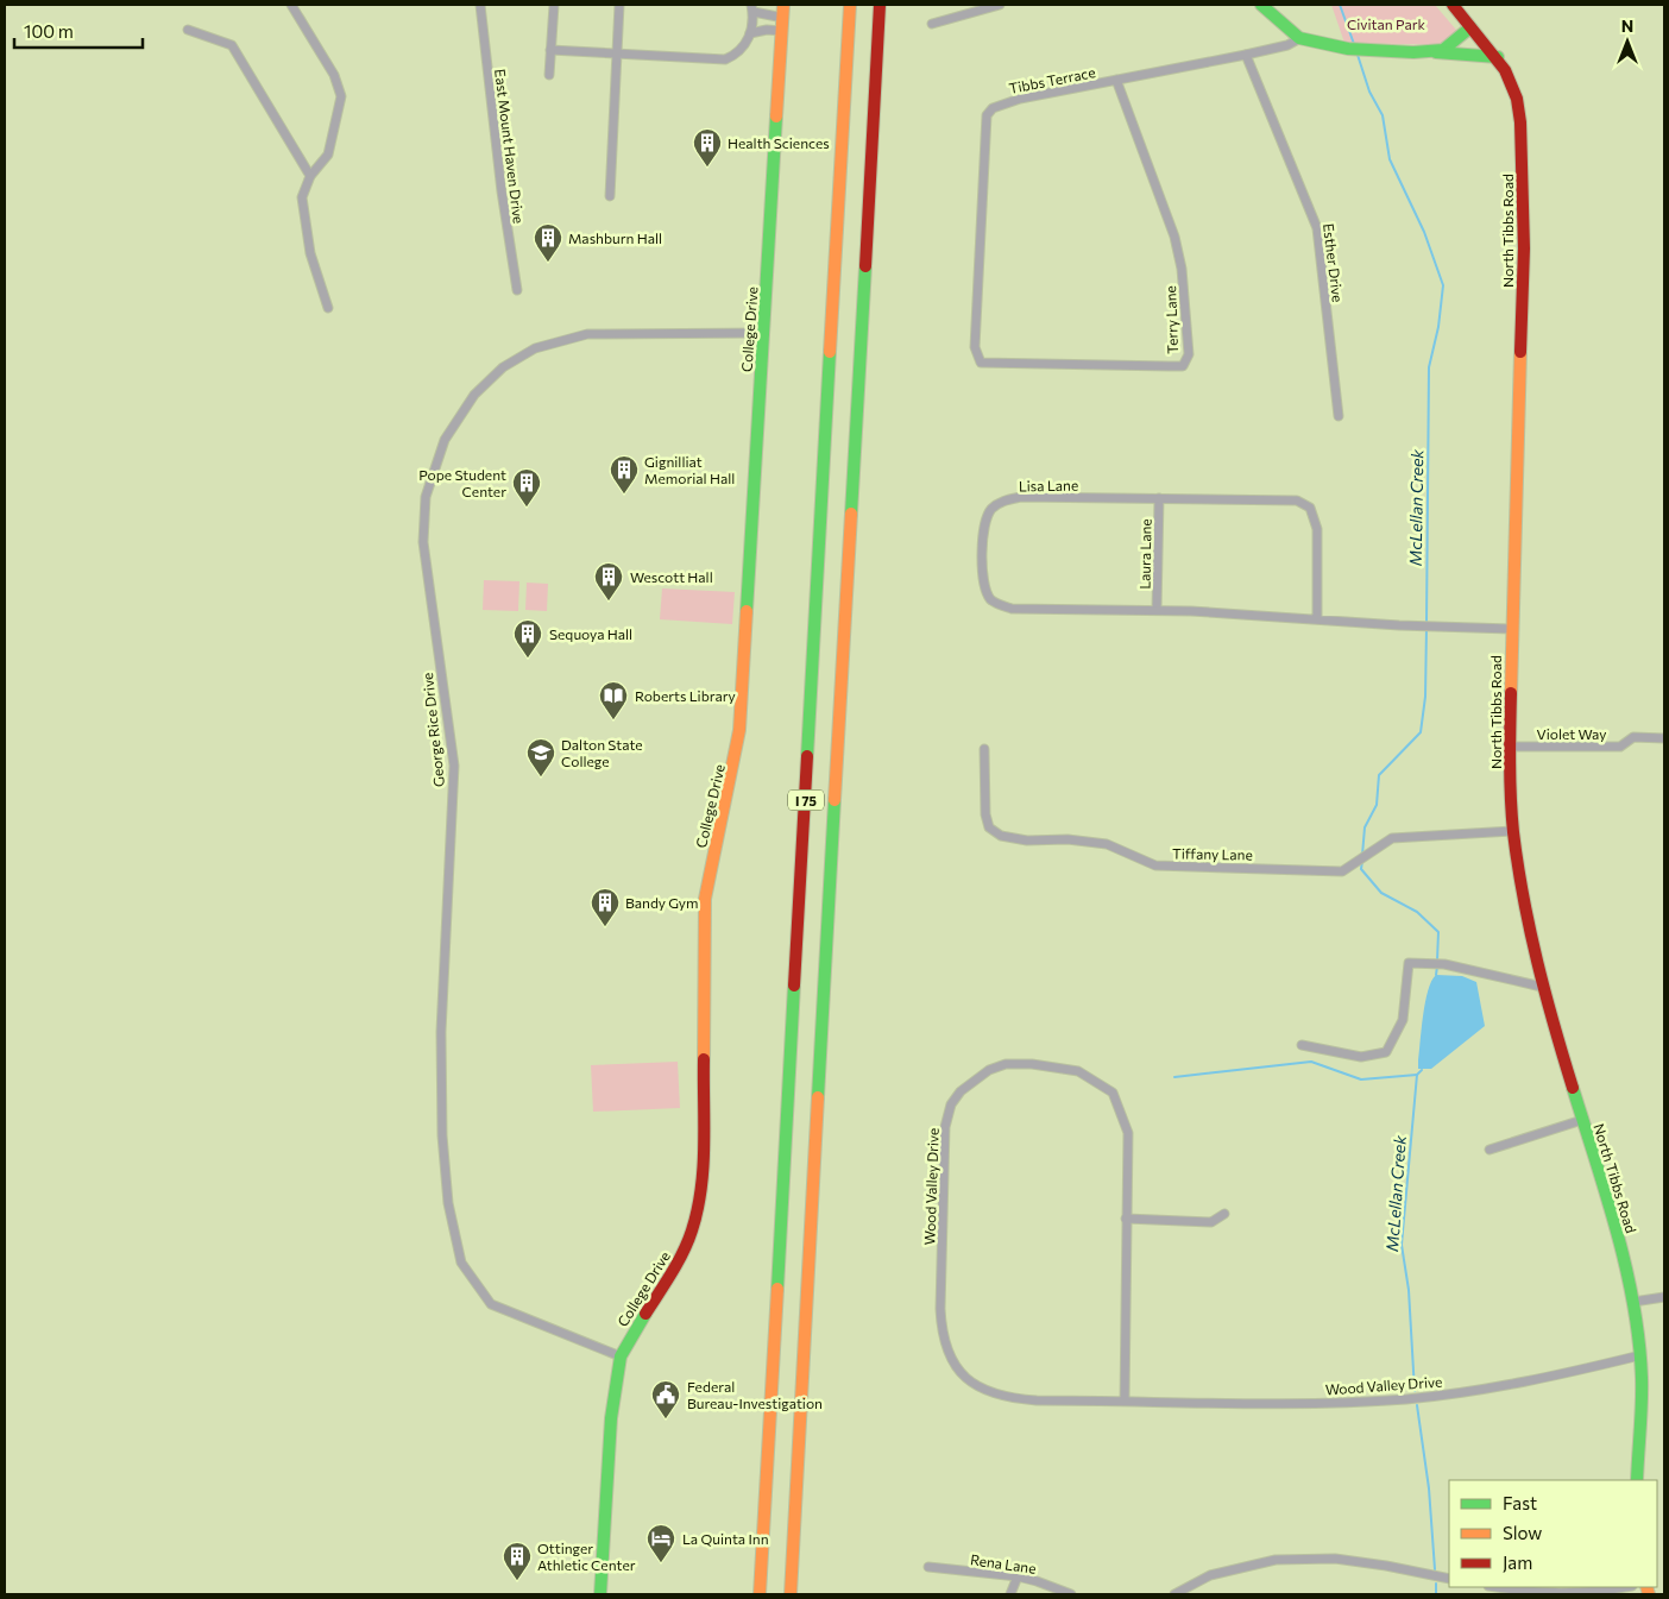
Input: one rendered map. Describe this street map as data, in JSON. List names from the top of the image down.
{
  "streets": {
    "main road": ["North Tibbs Road", "College Drive", "I 75"],
    "street": [
      "Tibbs Terrace",
      "East Mount Haven Drive",
      "Esther Drive",
      "Terry Lane",
      "Lisa Lane",
      "Laura Lane",
      "George Rice Drive",
      "Violet Way",
      "Tiffany Lane",
      "Wood Valley Drive",
      "Rena Lane"
    ]
  },
  "crossings": [
    ["Tibbs Terrace", "Esther Drive"],
    ["Tibbs Terrace", "Terry Lane"],
    ["North Tibbs Road", "Lisa Lane"],
    ["North Tibbs Road", "Violet Way"],
    ["North Tibbs Road", "Tiffany Lane"],
    ["North Tibbs Road", "Wood Valley Drive"],
    ["College Drive", "George Rice Drive"],
    ["Lisa Lane", "Laura Lane"]
  ],
  "water": ["McLellan Creek"],
  "parks": ["Civitan Park"],
  "places": {
    "building": [
      "Health Sciences",
      "Mashburn Hall",
      "Gignilliat Memorial Hall",
      "Pope Student Center",
      "Wescott Hall",
      "Sequoya Hall",
      "Bandy Gym",
      "Ottinger Athletic Center"
    ],
    "library": ["Roberts Library"],
    "school or university": ["Dalton State College"],
    "public building": ["Federal Bureau-Investigation"],
    "hotel": ["La Quinta Inn"]
  },
  "legend": ["Fast", "Slow", "Jam"],
  "scale_bar": "100 m",
  "north": "top"
}
